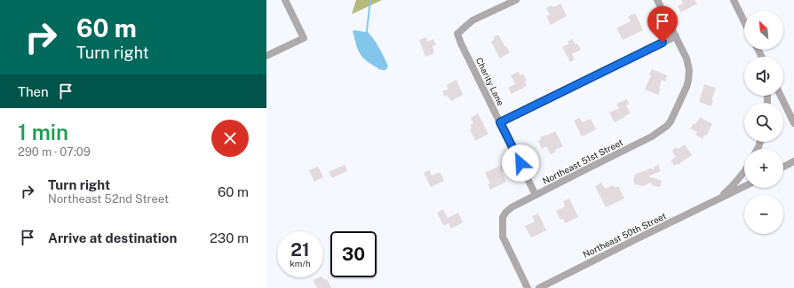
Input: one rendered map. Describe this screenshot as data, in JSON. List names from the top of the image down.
{
  "streets": {
    "street": ["Charity Lane", "Northeast 51st Street", "Northeast 50th Street"]
  },
  "crossings": [
    ["Charity Lane", "Northeast 51st Street"]
  ],
  "north": "top left",
  "page": {
    "turn": ["60 m", "Turn right"],
    "map_buttons": ["+", "−"],
    "then": "Then",
    "heading": ["1 min", "290 m · 07:09"],
    "list": [
      {
        "name": "Turn right",
        "note": "Northeast 52nd Street",
        "value": "60 m"
      },
      {
        "name": "Arrive at destination",
        "value": "230 m"
      }
    ],
    "speed": "21 km/h",
    "limit": "30"
  }
}
